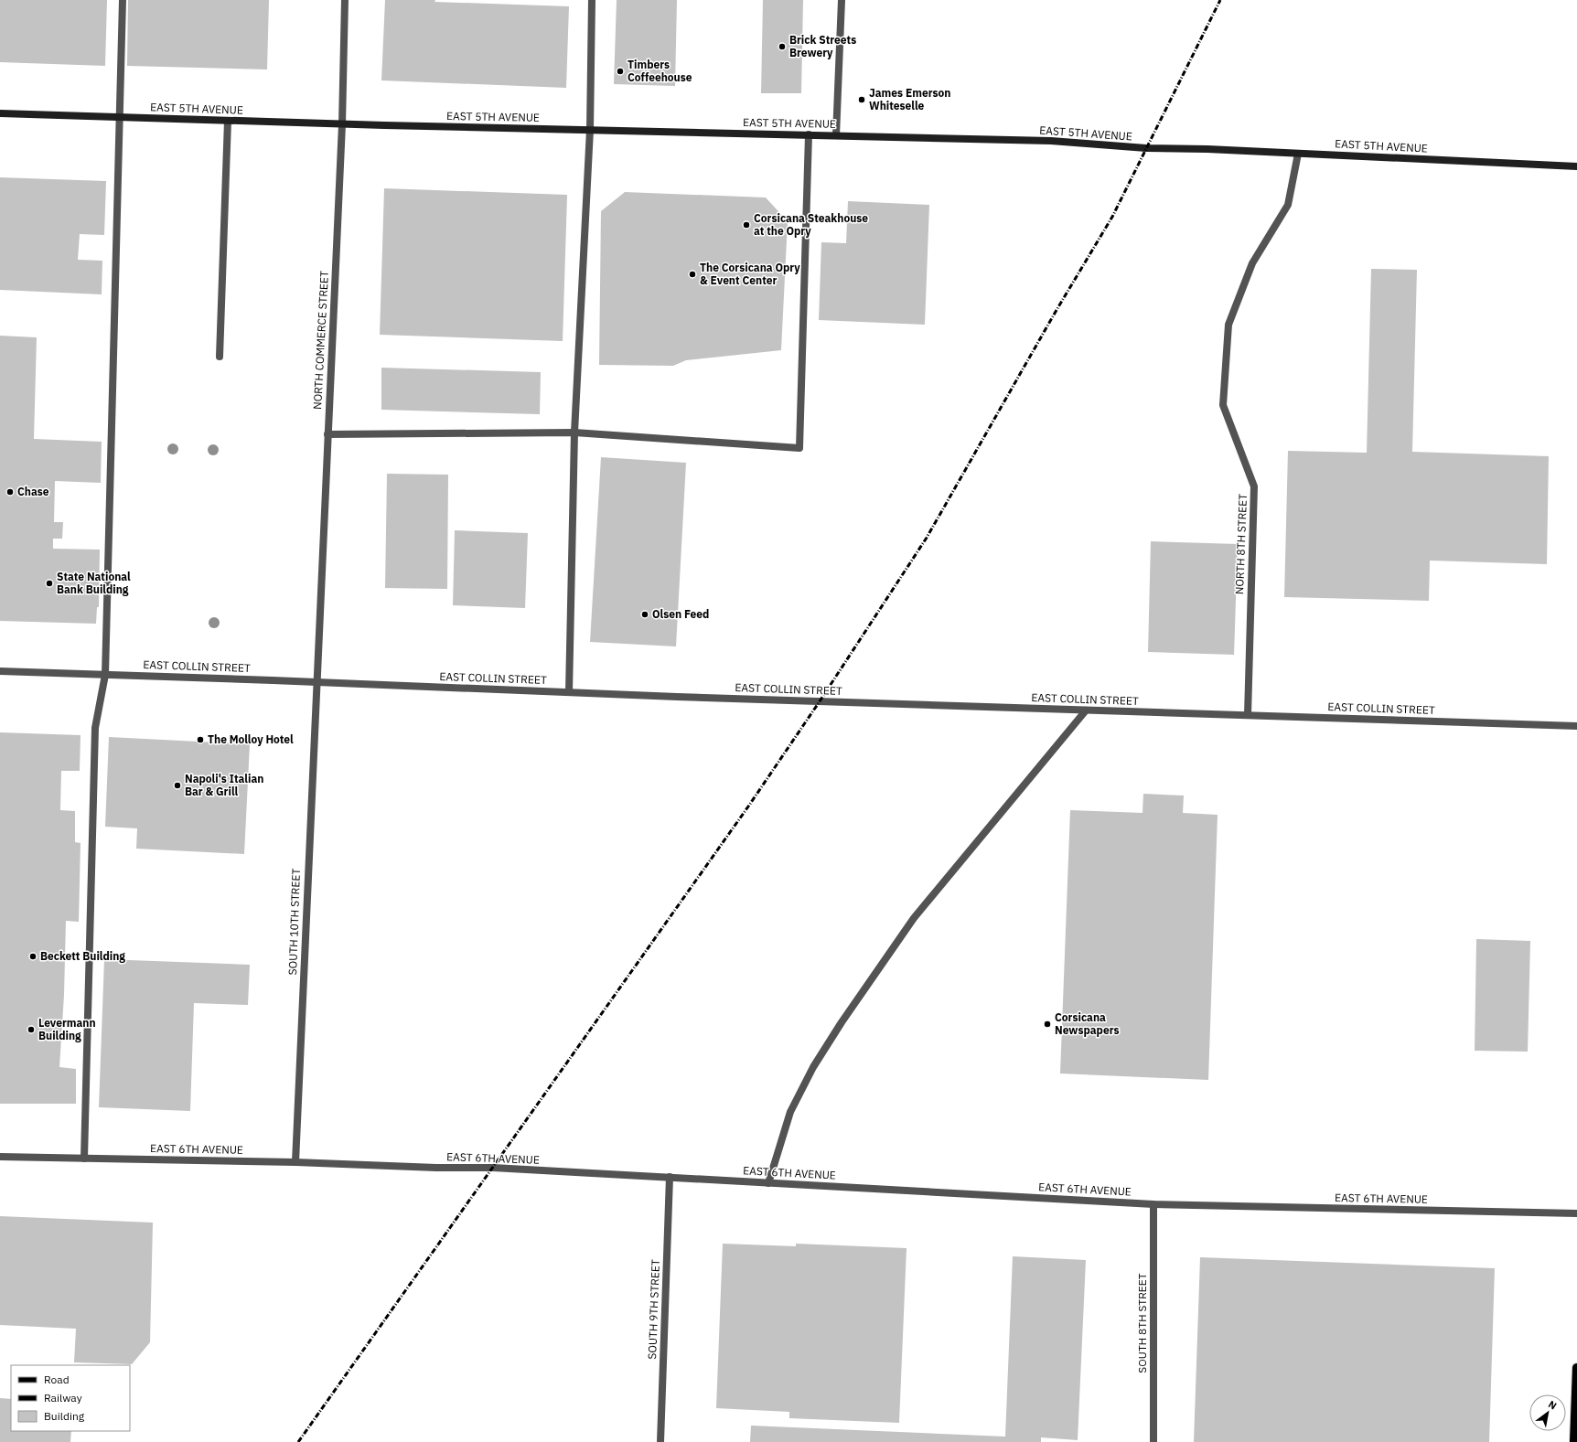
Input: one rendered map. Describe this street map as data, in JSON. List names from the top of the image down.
{
  "streets": {
    "street": [
      "EAST 5TH AVENUE",
      "NORTH COMMERCE STREET",
      "NORTH 8TH STREET",
      "EAST COLLIN STREET",
      "SOUTH 10TH STREET",
      "EAST 6TH AVENUE",
      "SOUTH 9TH STREET",
      "SOUTH 8TH STREET"
    ]
  },
  "crossings": [
    ["EAST 5TH AVENUE", "NORTH COMMERCE STREET"],
    ["EAST 5TH AVENUE", "NORTH 8TH STREET"],
    ["NORTH COMMERCE STREET", "EAST COLLIN STREET"],
    ["NORTH COMMERCE STREET", "SOUTH 10TH STREET"],
    ["NORTH 8TH STREET", "EAST COLLIN STREET"],
    ["EAST COLLIN STREET", "SOUTH 10TH STREET"],
    ["SOUTH 10TH STREET", "EAST 6TH AVENUE"],
    ["EAST 6TH AVENUE", "SOUTH 9TH STREET"],
    ["EAST 6TH AVENUE", "SOUTH 8TH STREET"]
  ],
  "places": [
    "Brick Streets Brewery",
    "Timbers Coffeehouse",
    "James Emerson Whiteselle",
    "Corsicana Steakhouse at the Opry",
    "The Corsicana Opry & Event Center",
    "Chase",
    "State National Bank Building",
    "Olsen Feed",
    "The Molloy Hotel",
    "Napoli's Italian Bar & Grill",
    "Beckett Building",
    "Corsicana Newspapers",
    "Levermann Building"
  ],
  "legend": ["Road", "Railway", "Building"],
  "north": "top right"
}
